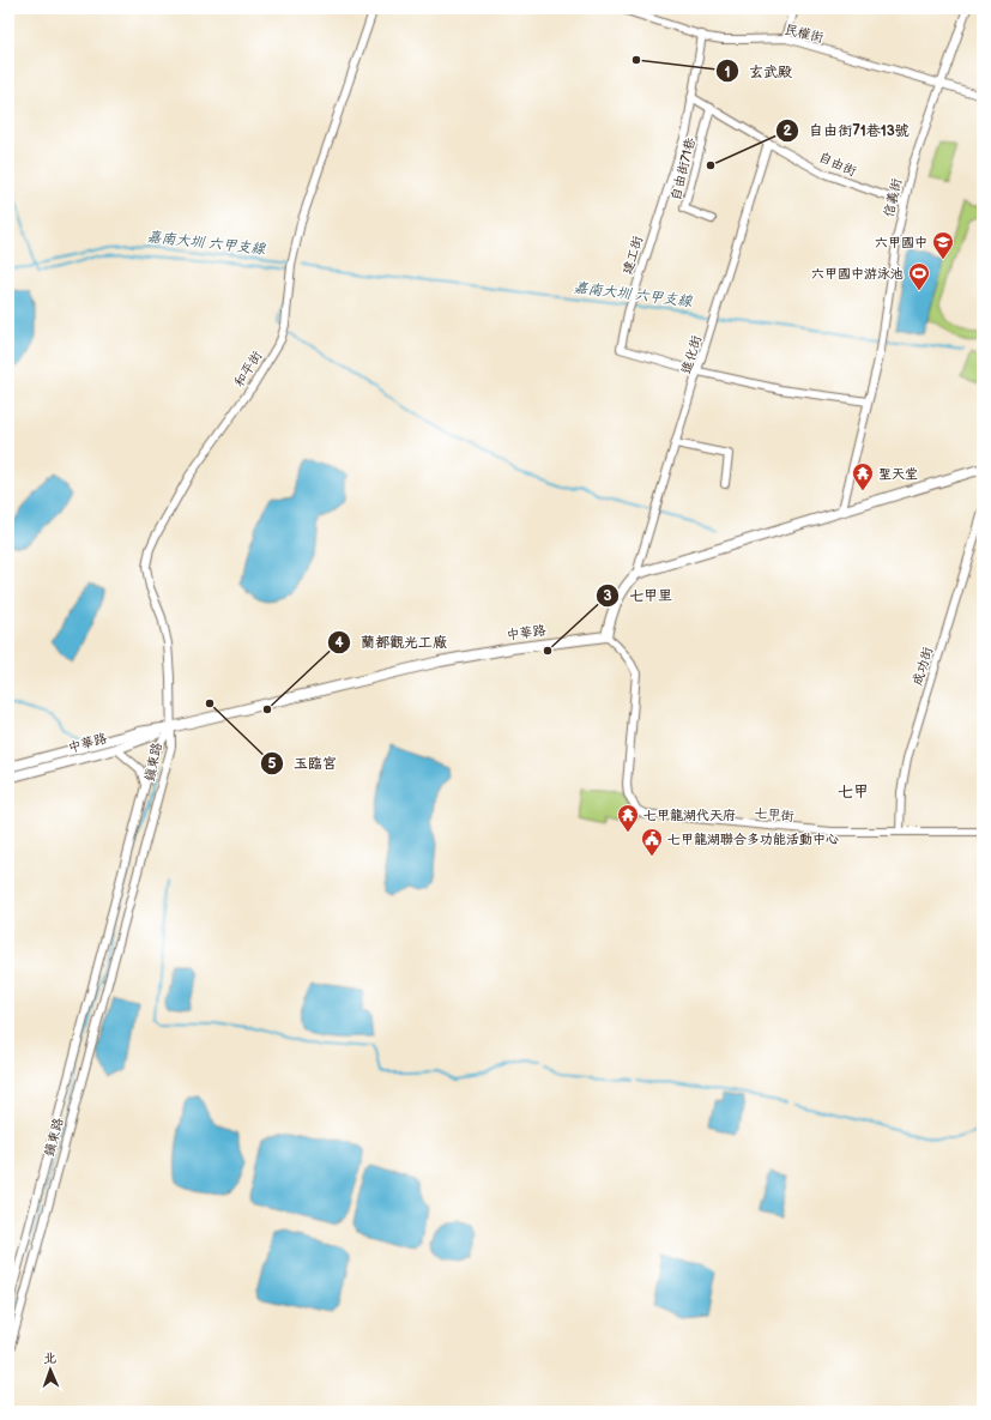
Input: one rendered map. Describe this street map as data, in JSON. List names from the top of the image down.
{
  "streets": {
    "street": [
      "民權街",
      "自由街",
      "自由街71巷",
      "信義街",
      "建工街",
      "進化街",
      "和平街",
      "中華路",
      "成功街",
      "鎮東路",
      "七甲街"
    ]
  },
  "crossings": [
    ["民權街", "信義街"],
    ["民權街", "建工街"],
    ["自由街", "自由街71巷"],
    ["自由街", "信義街"],
    ["自由街", "建工街"],
    ["自由街", "進化街"],
    ["信義街", "建工街"],
    ["建工街", "進化街"],
    ["和平街", "中華路"],
    ["和平街", "鎮東路"],
    ["中華路", "鎮東路"],
    ["中華路", "七甲街"],
    ["成功街", "七甲街"]
  ],
  "districts": ["七甲"],
  "water": ["嘉南大圳 六甲支線"],
  "places": {
    "other": [
      "玄武殿",
      "自由街71巷13號",
      "七甲里",
      "玉臨宮",
      "蘭都觀光工廠"
    ],
    "school or university": ["六甲國中"],
    "sports": ["六甲國中游泳池"],
    "temple": ["聖天堂", "七甲龍湖代天府"],
    "public building": ["七甲龍湖聯合多功能活動中心"]
  },
  "north": "top"
}
